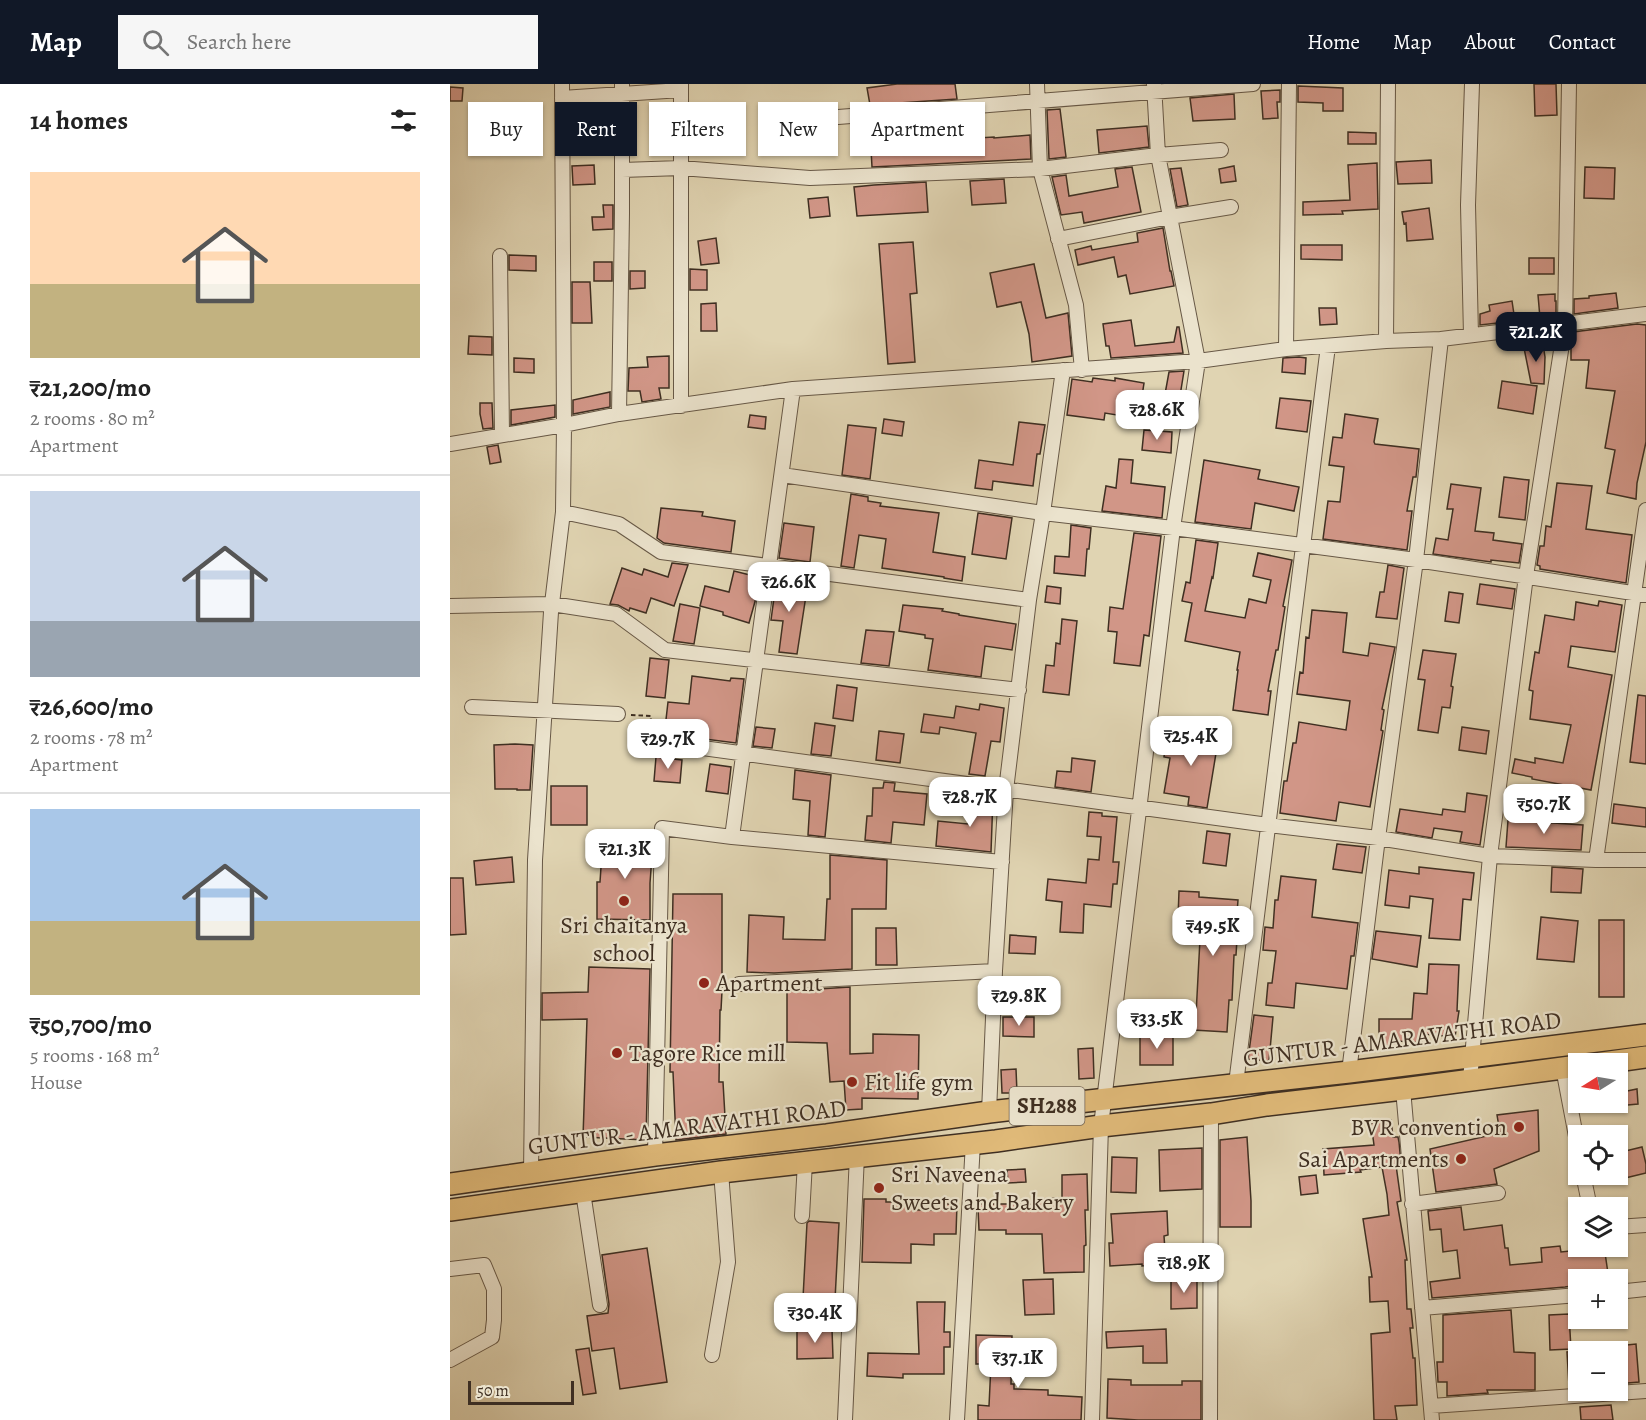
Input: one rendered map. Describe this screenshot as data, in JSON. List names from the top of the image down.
{
  "streets": {
    "main road": ["GUNTUR - AMARAVATHI ROAD", "SH288"]
  },
  "places": [
    "Sri chaitanya school",
    "Apartment",
    "Tagore Rice mill",
    "Fit life gym",
    "BVR convention",
    "Sai Apartments",
    "Sri Naveena Sweets and Bakery"
  ],
  "scale_bar": "50 m",
  "north": "left",
  "page": {
    "header": "Map",
    "search": "Search here",
    "nav": [
      "Home",
      "Map",
      "About",
      "Contact"
    ],
    "heading": "14 homes",
    "chip": [
      "Buy",
      "Rent",
      "Filters",
      "New",
      "Apartment"
    ],
    "list": [
      {
        "name": "₹21,200/mo",
        "note": "2 rooms · 80 m² · Apartment"
      },
      {
        "name": "₹26,600/mo",
        "note": "2 rooms · 78 m² · Apartment"
      },
      {
        "name": "₹50,700/mo",
        "note": "5 rooms · 168 m² · House"
      }
    ],
    "price": [
      "₹21.2K",
      "₹28.6K",
      "₹26.6K",
      "₹25.4K",
      "₹29.7K",
      "₹28.7K",
      "₹50.7K",
      "₹21.3K",
      "₹49.5K",
      "₹29.8K",
      "₹33.5K",
      "₹18.9K",
      "₹30.4K",
      "₹37.1K"
    ],
    "map_buttons": ["+", "−"],
    "scale": "50 m"
  }
}
